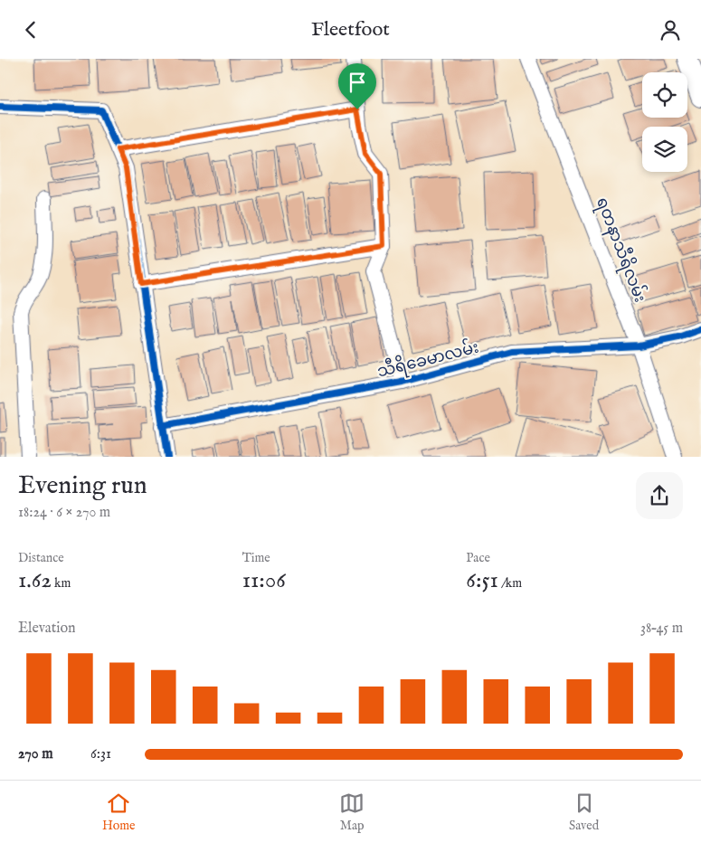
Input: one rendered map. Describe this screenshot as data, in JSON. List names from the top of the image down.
{
  "streets": {
    "street": ["ရတနာသီရိလမ်း", "သီရိခေမာလမ်း"]
  },
  "crossings": [
    ["ရတနာသီရိလမ်း", "သီရိခေမာလမ်း"]
  ],
  "page": {
    "header": "Fleetfoot",
    "heading": ["Evening run", "18:24 · 6 × 270 m"],
    "stats": [
      ["Distance", "1.62 km"],
      ["Time", "11:06"],
      ["Pace", "6:51 /km"]
    ],
    "chart": ["Elevation", "38–45 m"],
    "list": [
      {
        "name": "270 m",
        "note": "6:31"
      }
    ],
    "tabs": ["Home", "Map", "Saved"]
  }
}
